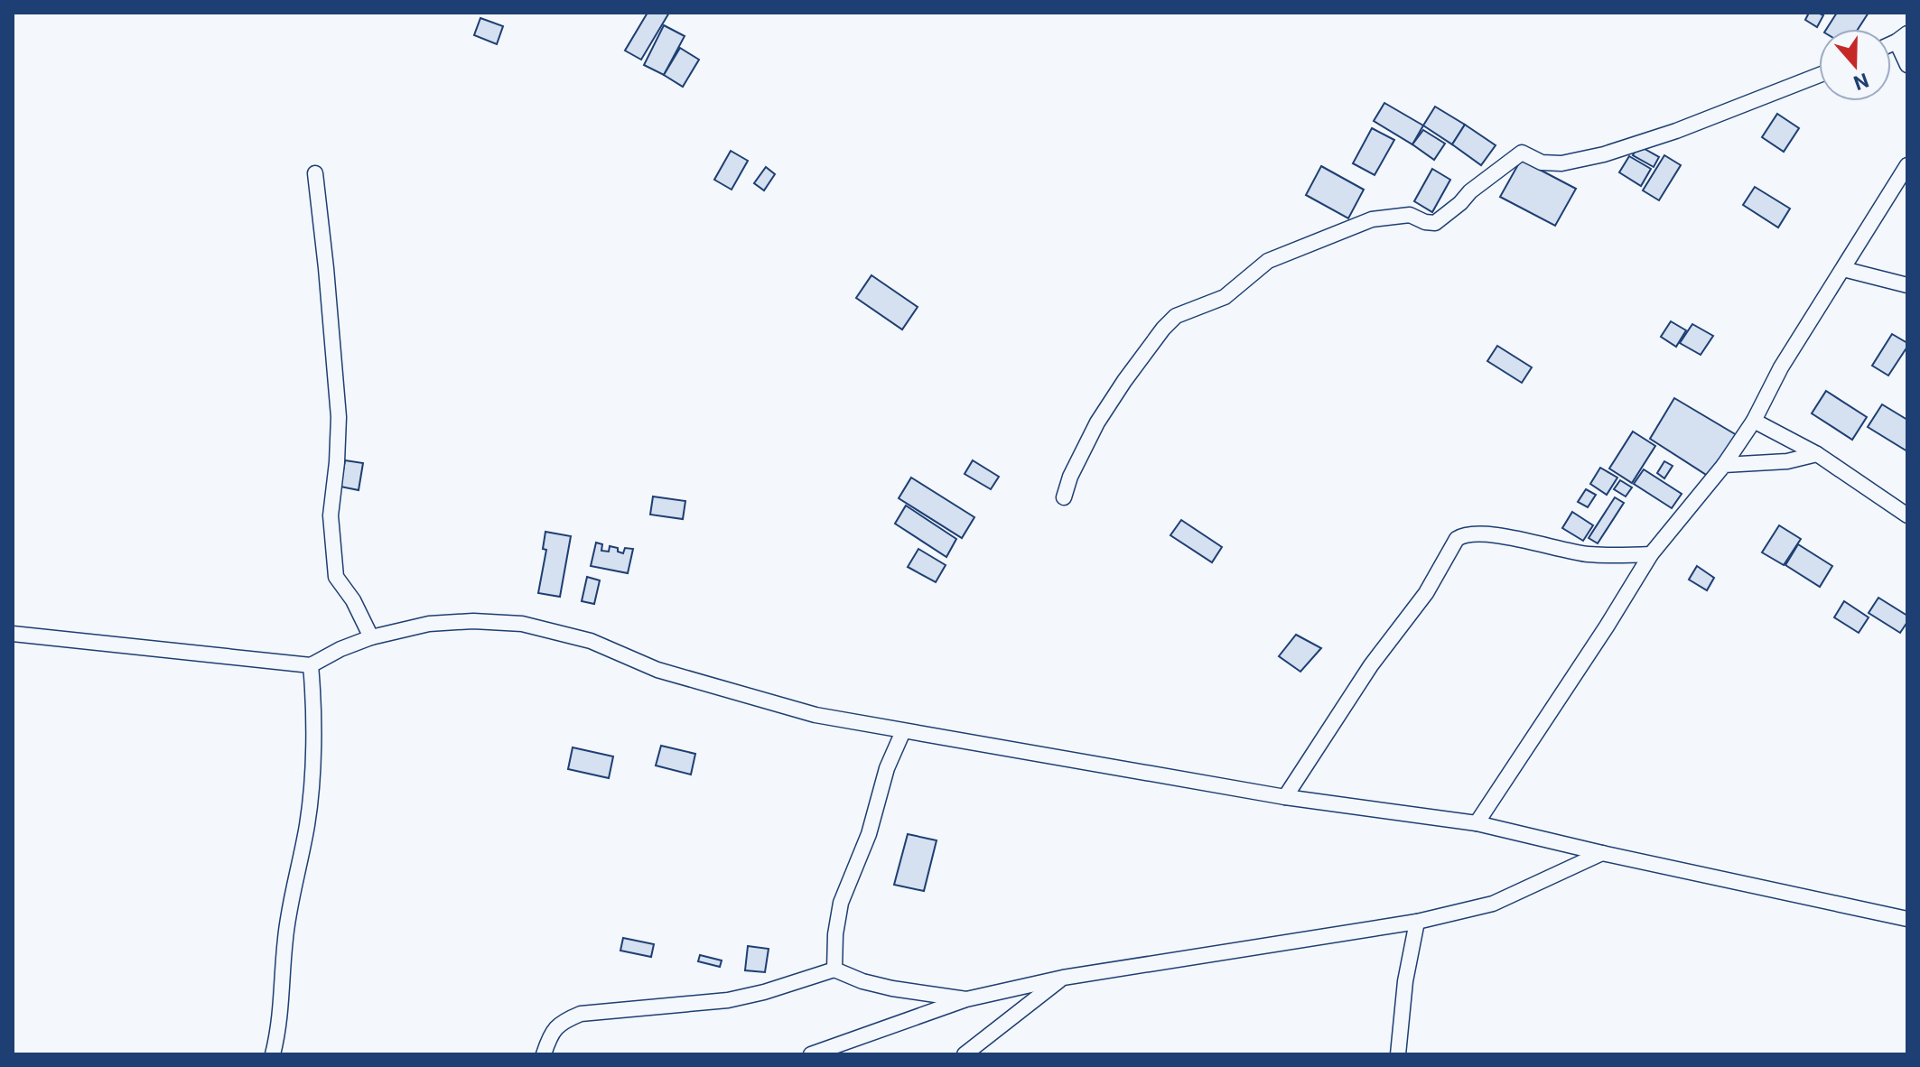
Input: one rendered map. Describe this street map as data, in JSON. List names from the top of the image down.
{
  "north": "bottom"
}
